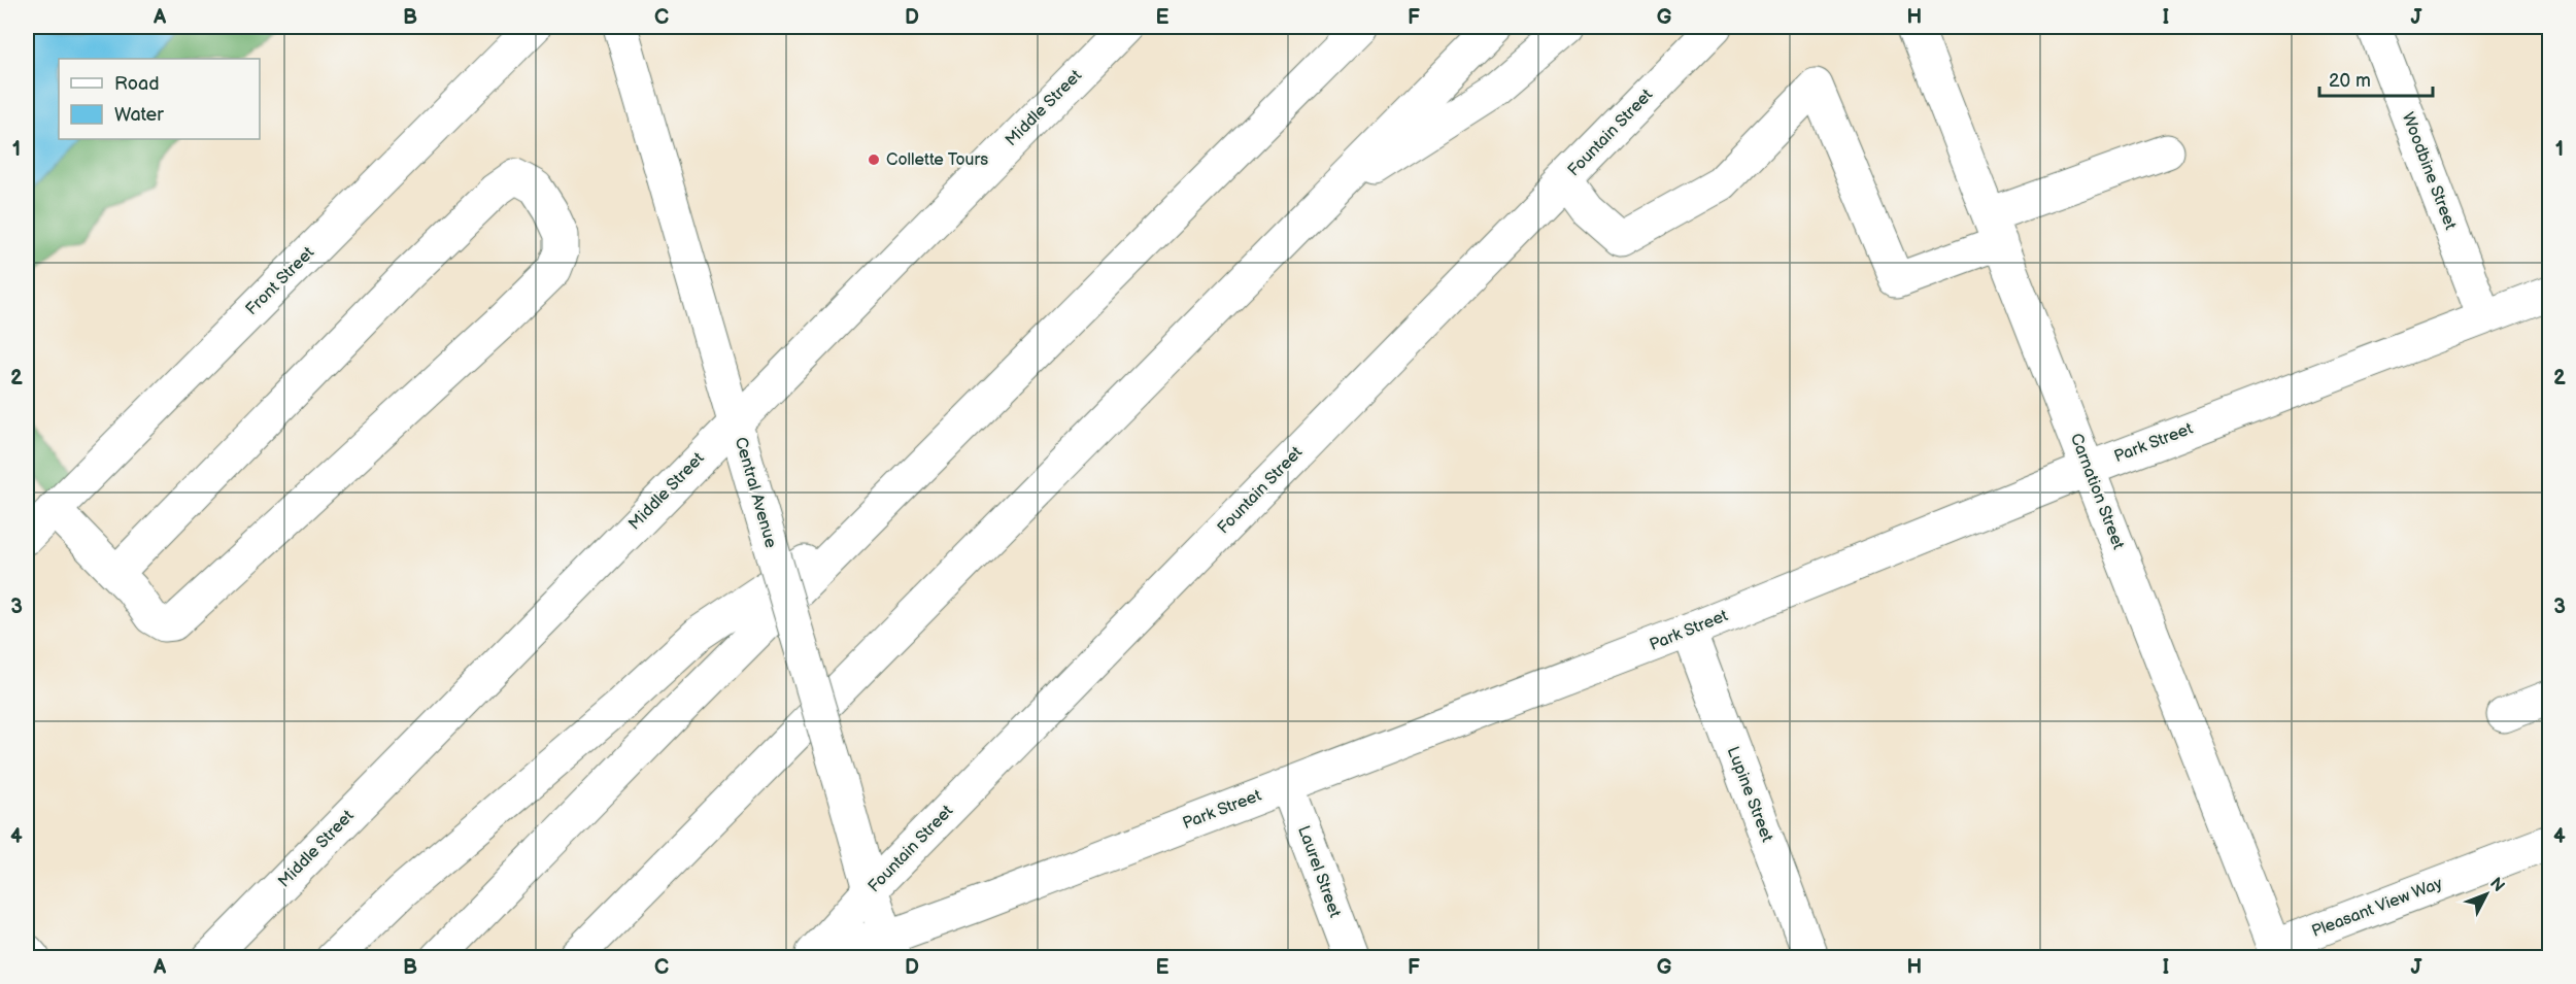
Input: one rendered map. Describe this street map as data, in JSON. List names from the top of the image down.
{
  "streets": {
    "main road": [
      "Middle Street",
      "Fountain Street",
      "Woodbine Street",
      "Front Street",
      "Park Street",
      "Carnation Street",
      "Central Avenue",
      "Lupine Street",
      "Laurel Street",
      "Pleasant View Way"
    ]
  },
  "crossings": [
    ["Middle Street", "Central Avenue"],
    ["Fountain Street", "Park Street"],
    ["Fountain Street", "Central Avenue"],
    ["Woodbine Street", "Park Street"],
    ["Park Street", "Carnation Street"],
    ["Park Street", "Central Avenue"],
    ["Park Street", "Lupine Street"],
    ["Park Street", "Laurel Street"],
    ["Carnation Street", "Pleasant View Way"]
  ],
  "places": ["Collette Tours"],
  "legend": ["Road", "Water"],
  "scale_bar": "20 m",
  "north": "top right",
  "grid": {
    "columns": [
      "A",
      "B",
      "C",
      "D",
      "E",
      "F",
      "G",
      "H",
      "I",
      "J"
    ],
    "rows": [
      "1",
      "2",
      "3",
      "4"
    ]
  }
}
